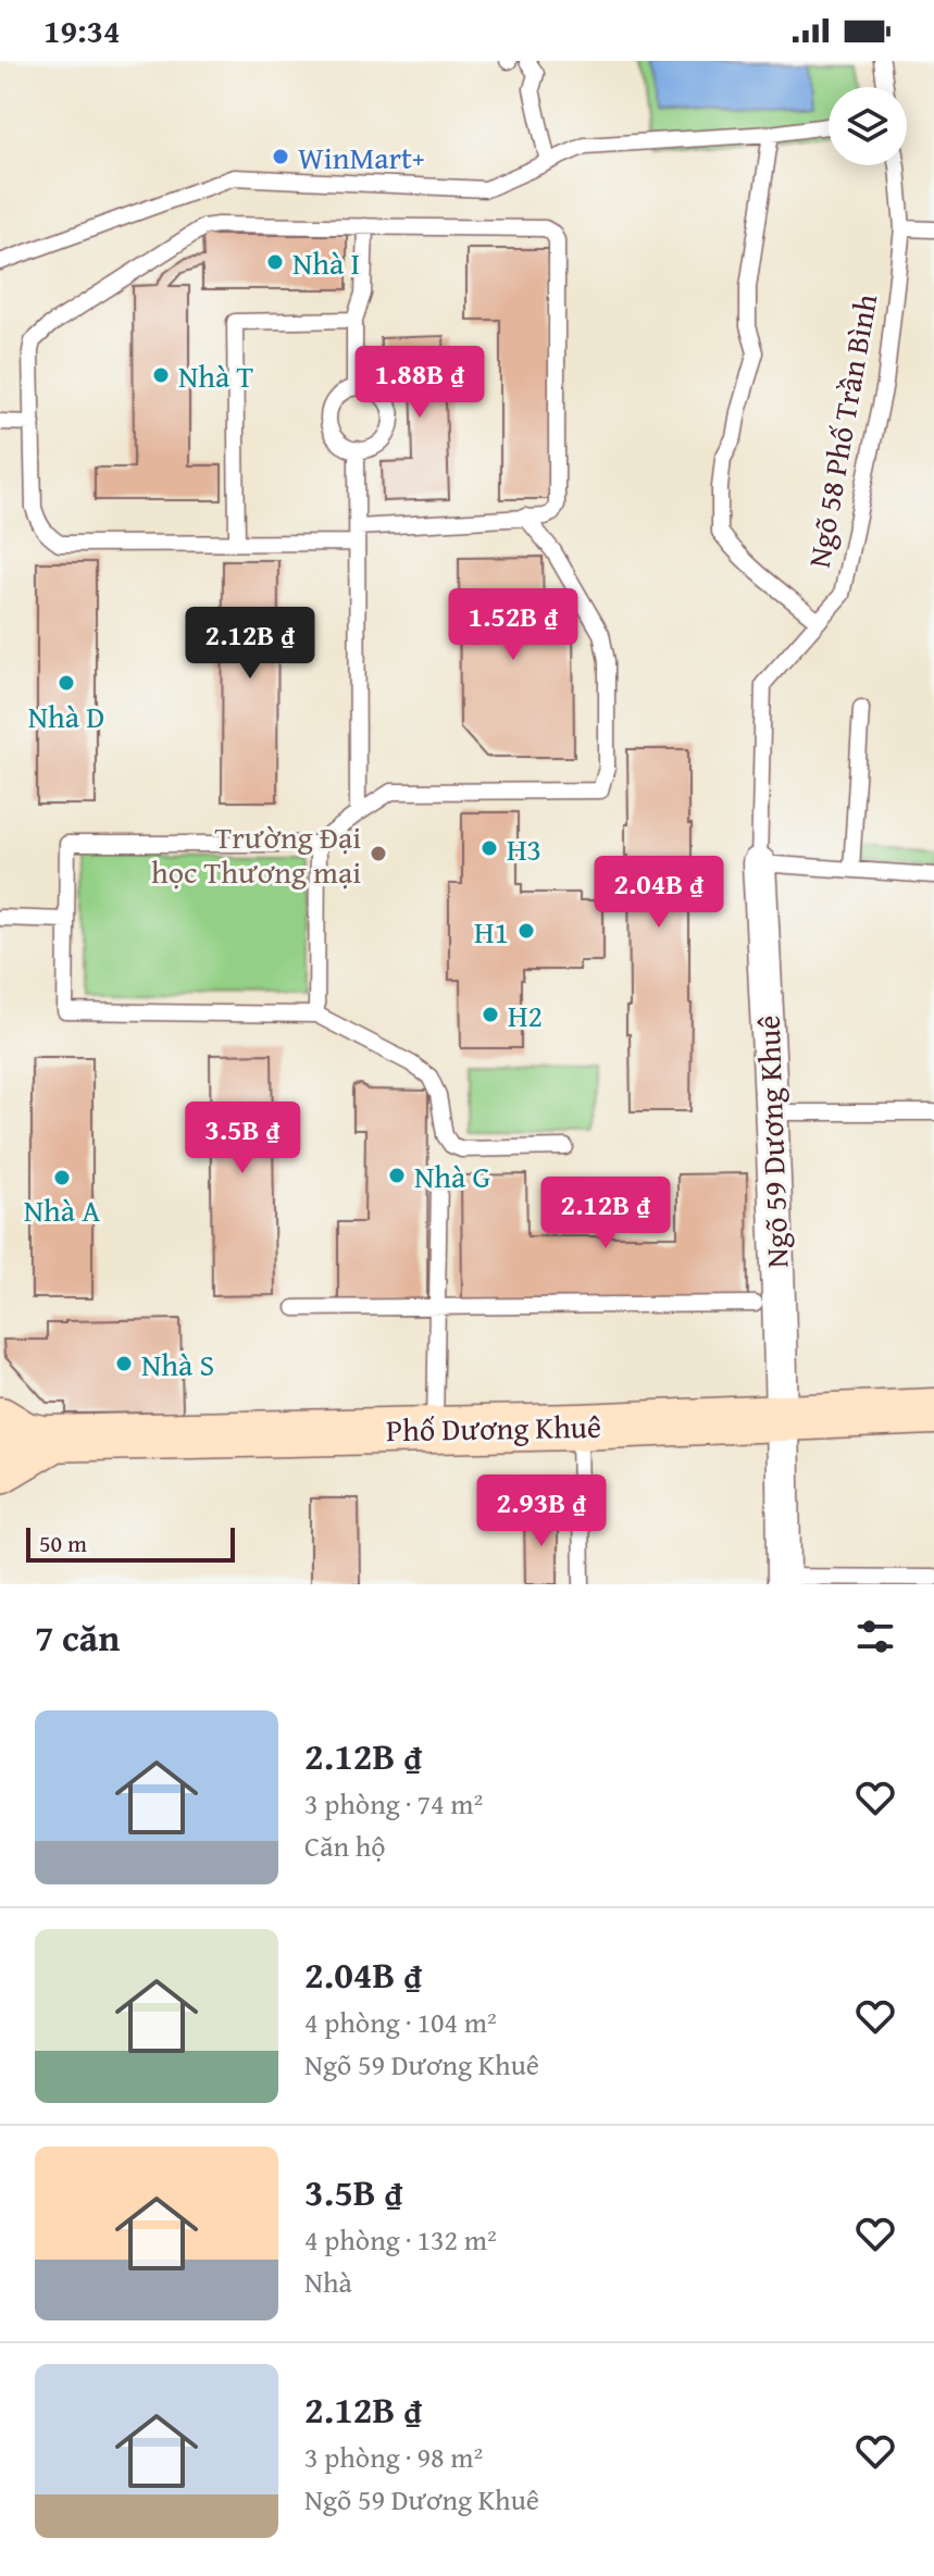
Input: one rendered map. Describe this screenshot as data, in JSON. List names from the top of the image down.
{
  "streets": {
    "street": ["Ngõ 59 Dương Khuê", "Phố Dương Khuê"],
    "lane": ["Ngõ 58 Phố Trần Bình"]
  },
  "crossings": [
    ["Ngõ 58 Phố Trần Bình", "Ngõ 59 Dương Khuê"],
    ["Ngõ 59 Dương Khuê", "Phố Dương Khuê"]
  ],
  "places": [
    "WinMart+",
    "Nhà I",
    "Nhà T",
    "Nhà D",
    "H3",
    "Trường Đại học Thương mại",
    "H1",
    "H2",
    "Nhà G",
    "Nhà A",
    "Nhà S"
  ],
  "scale_bar": "50 m",
  "page": {
    "status": "19:34",
    "price": [
      "1.88B ₫",
      "1.52B ₫",
      "2.12B ₫",
      "2.04B ₫",
      "3.5B ₫",
      "2.12B ₫",
      "2.93B ₫"
    ],
    "scale": "50 m",
    "heading": "7 căn",
    "list": [
      {
        "name": "2.12B ₫",
        "note": "3 phòng · 74 m² · Căn hộ"
      },
      {
        "name": "2.04B ₫",
        "note": "4 phòng · 104 m² · Ngõ 59 Dương Khuê"
      },
      {
        "name": "3.5B ₫",
        "note": "4 phòng · 132 m² · Nhà"
      },
      {
        "name": "2.12B ₫",
        "note": "3 phòng · 98 m² · Ngõ 59 Dương Khuê"
      }
    ]
  }
}
